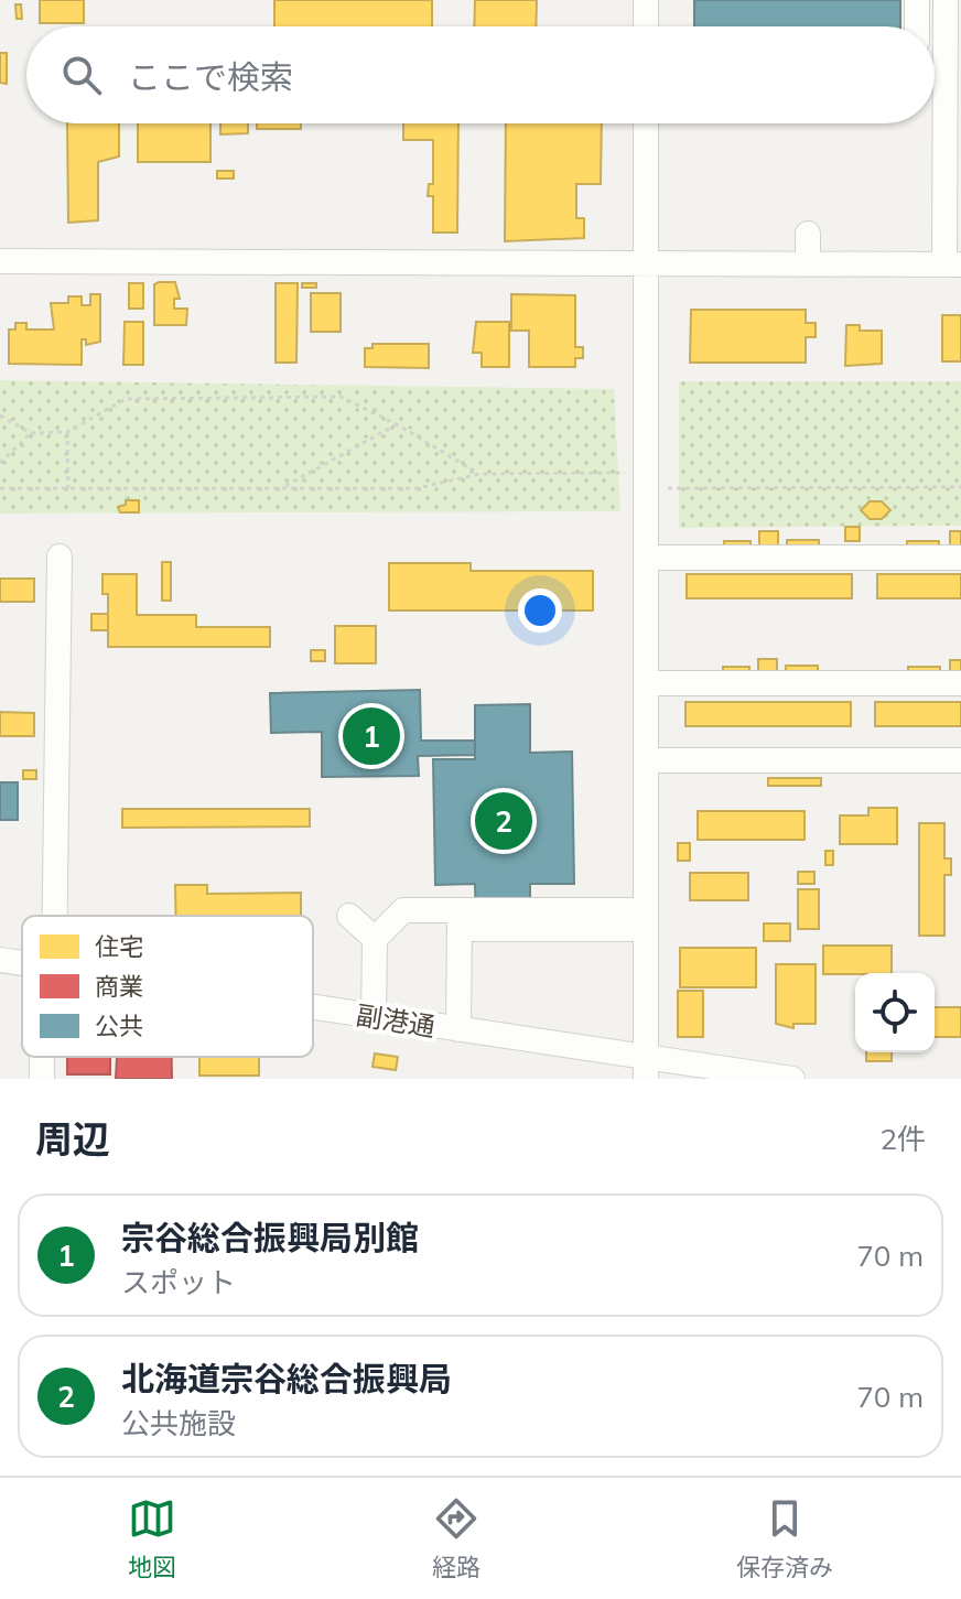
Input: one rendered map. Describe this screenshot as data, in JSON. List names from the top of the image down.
{
  "streets": {
    "street": ["副港通"]
  },
  "legend": ["住宅", "商業", "公共"],
  "page": {
    "search": "ここで検索",
    "pins": ["1", "2"],
    "heading": ["周辺", "2件"],
    "list": [
      {
        "mark": "1",
        "name": "宗谷総合振興局別館",
        "note": "スポット",
        "value": "70 m"
      },
      {
        "mark": "2",
        "name": "北海道宗谷総合振興局",
        "note": "公共施設",
        "value": "70 m"
      }
    ],
    "nav": ["地図", "経路", "保存済み"]
  }
}
